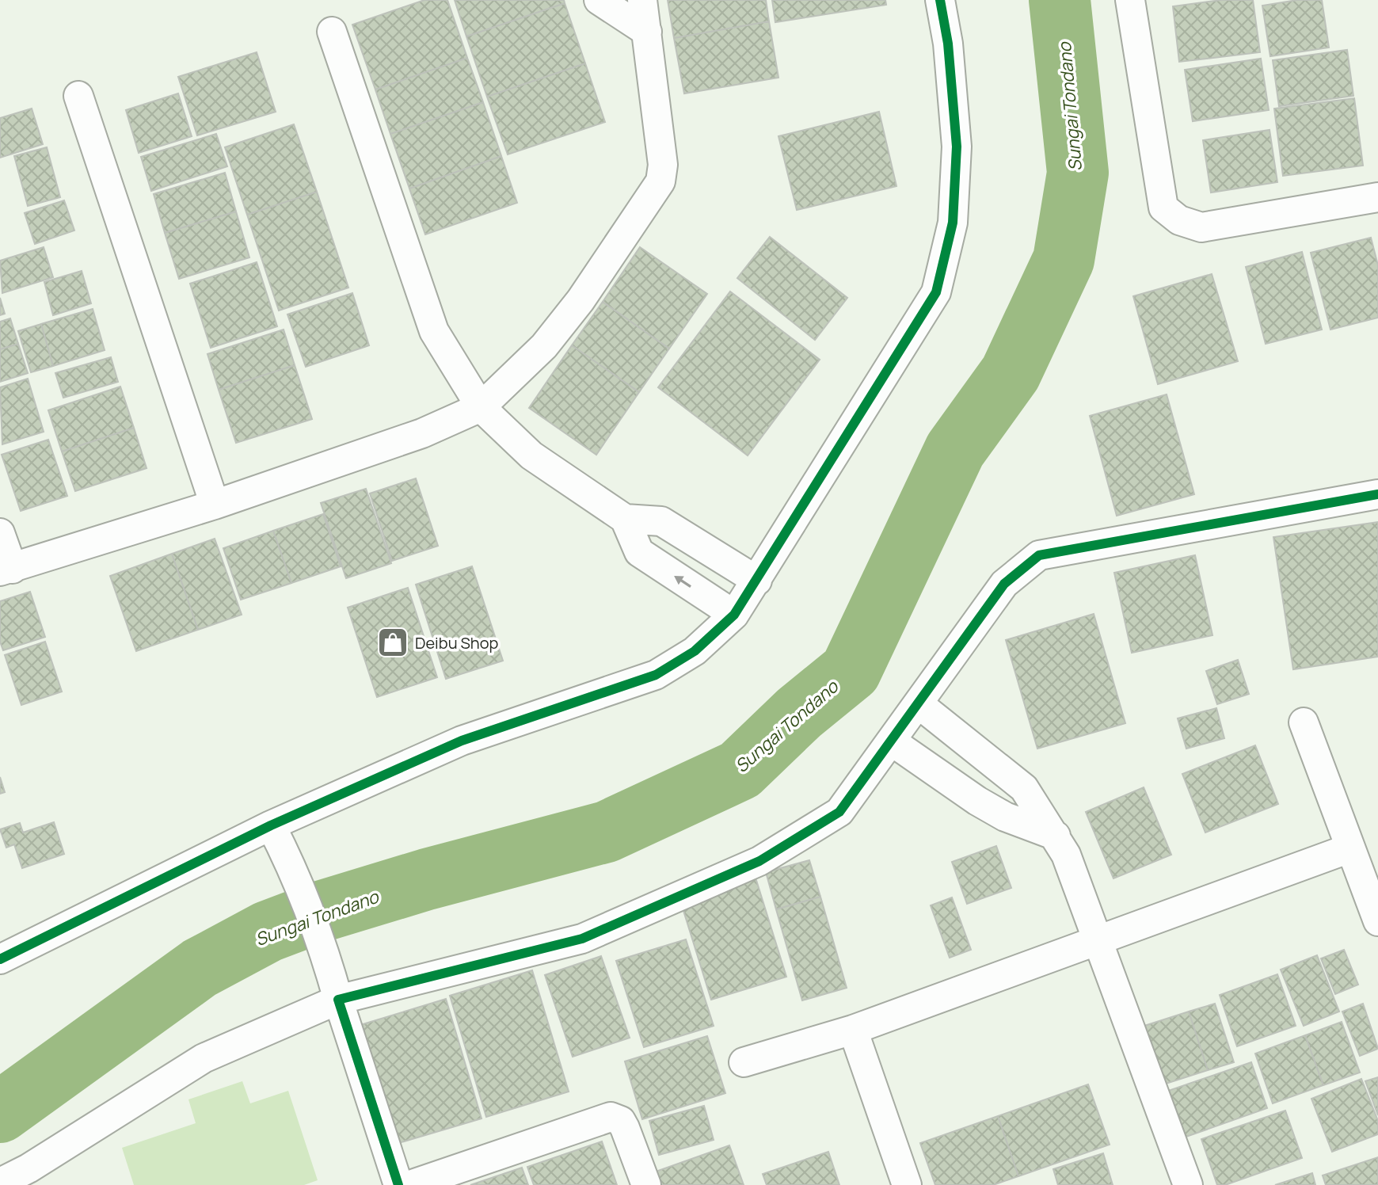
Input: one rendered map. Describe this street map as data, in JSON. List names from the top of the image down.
{
  "water": ["Sungai Tondano"],
  "places": {
    "shop": ["Deibu Shop"]
  }
}
